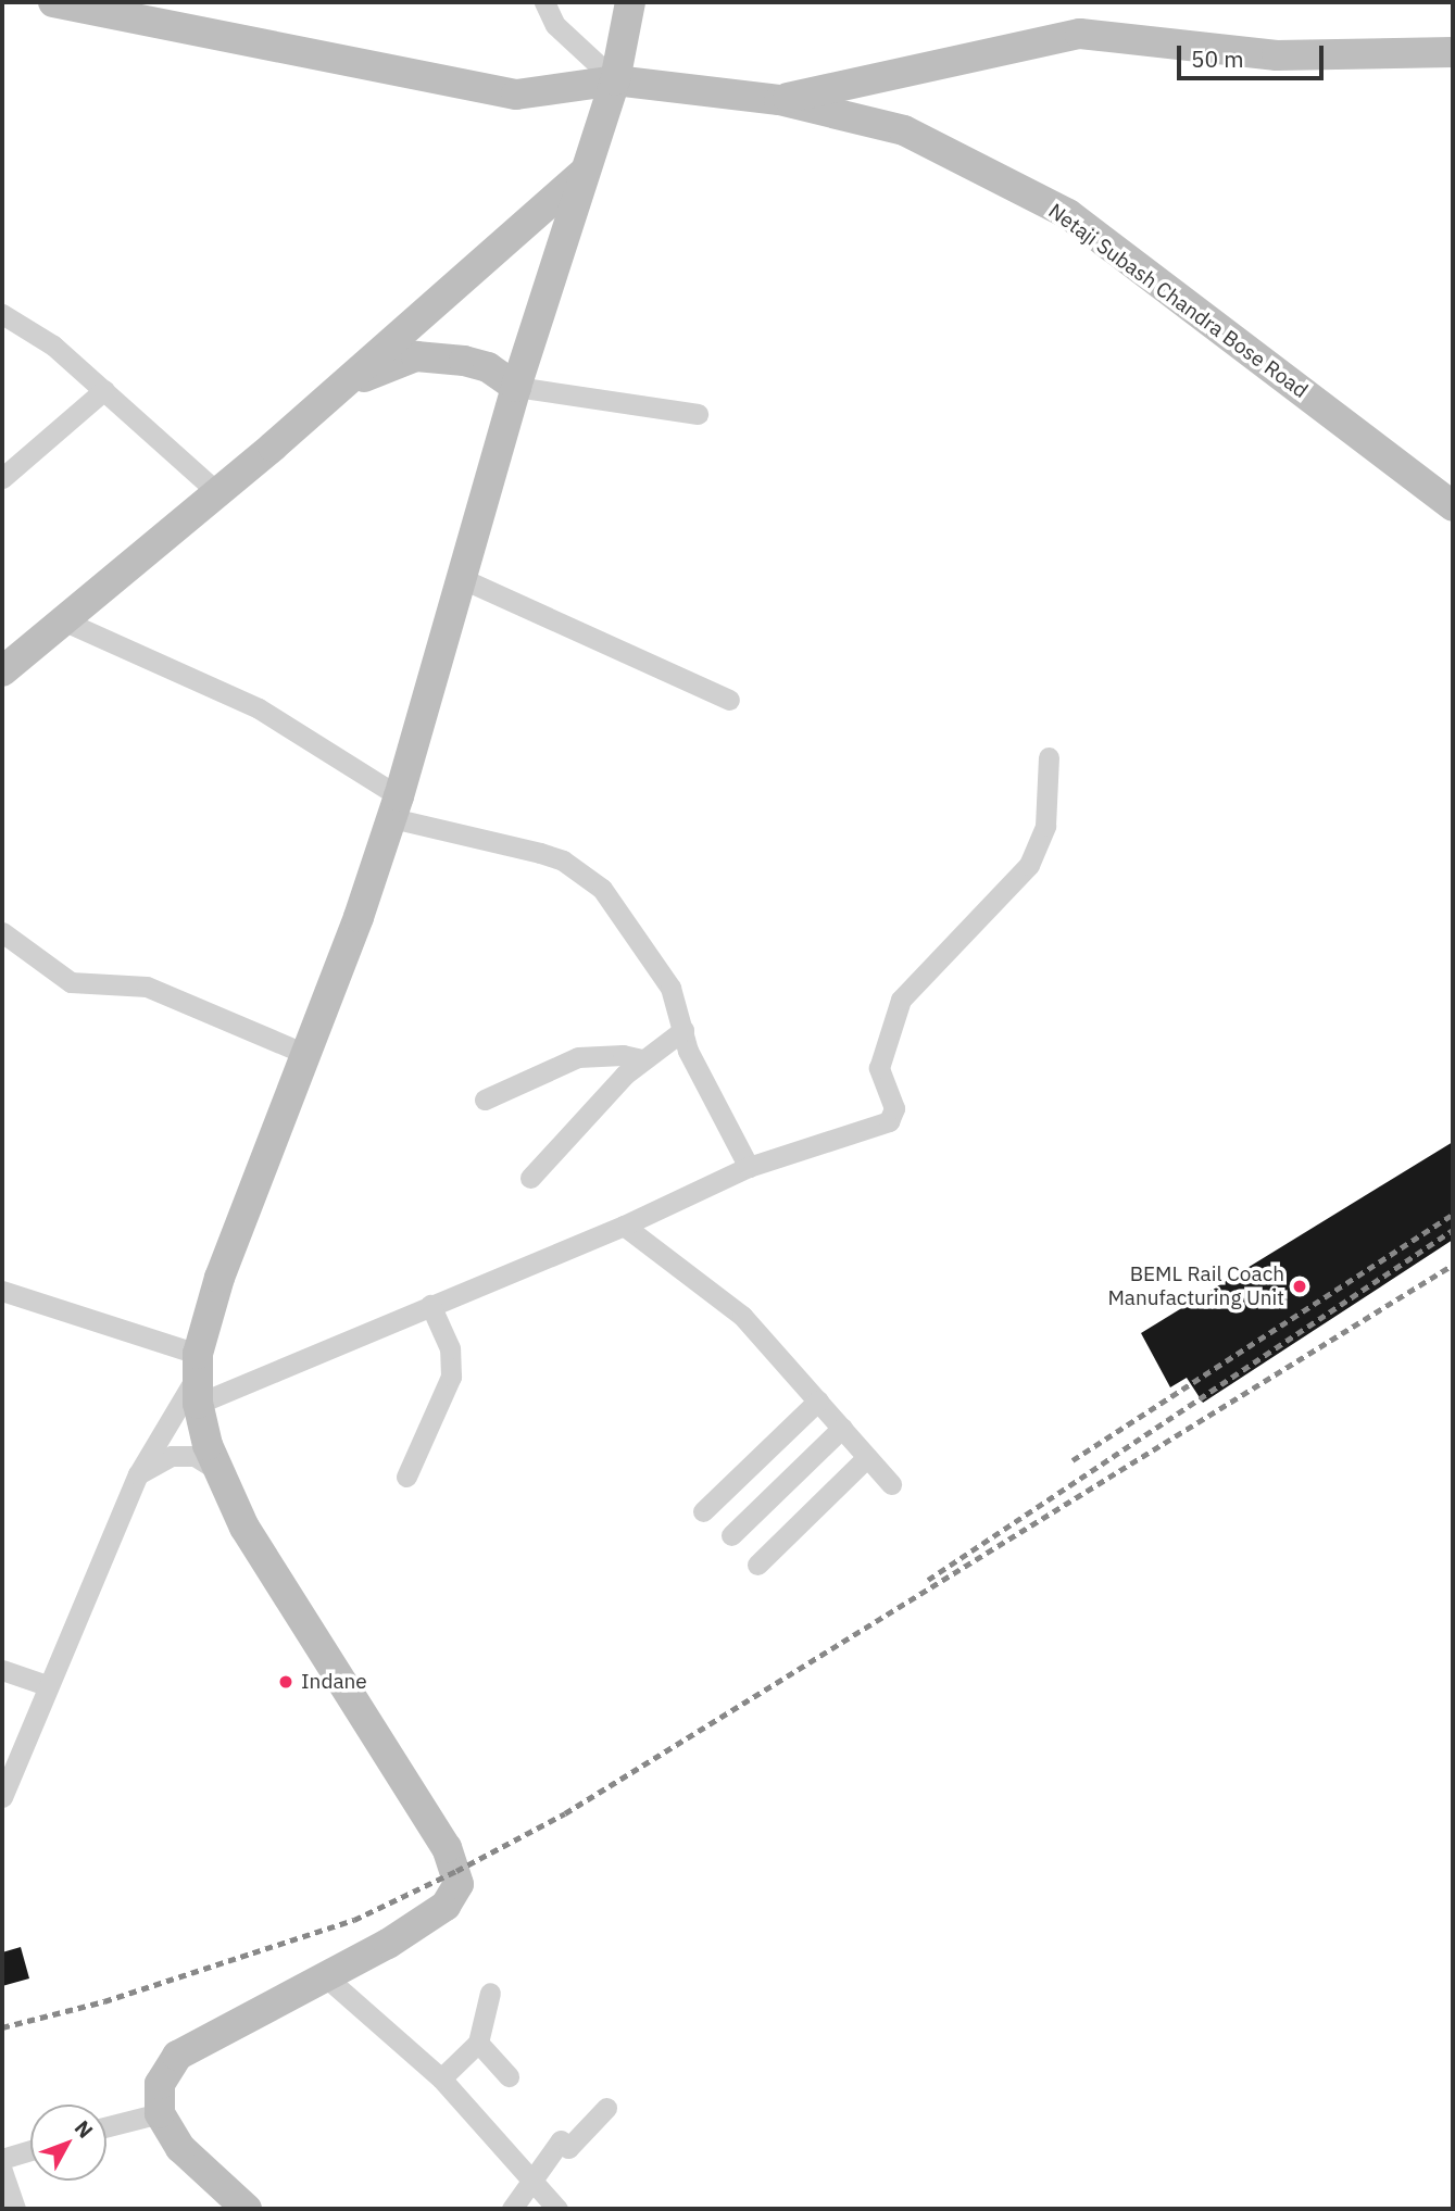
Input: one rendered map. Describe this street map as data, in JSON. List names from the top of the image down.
{
  "streets": {
    "main road": ["Netaji Subash Chandra Bose Road"]
  },
  "places": ["BEML Rail Coach Manufacturing Unit", "Indane"],
  "scale_bar": "50 m",
  "north": "top right"
}
